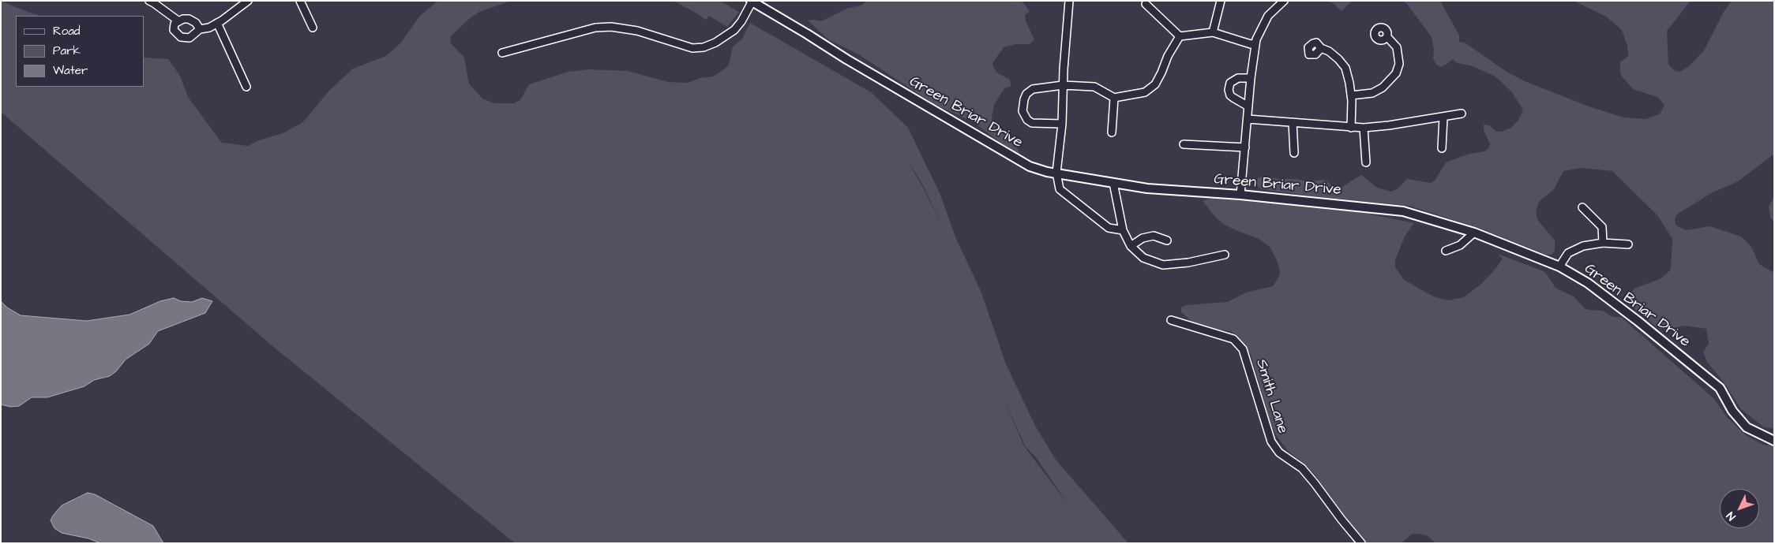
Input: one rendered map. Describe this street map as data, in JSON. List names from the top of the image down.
{
  "streets": {
    "street": ["Green Briar Drive", "Smith Lane"]
  },
  "legend": ["Road", "Park", "Water"],
  "north": "bottom left"
}
